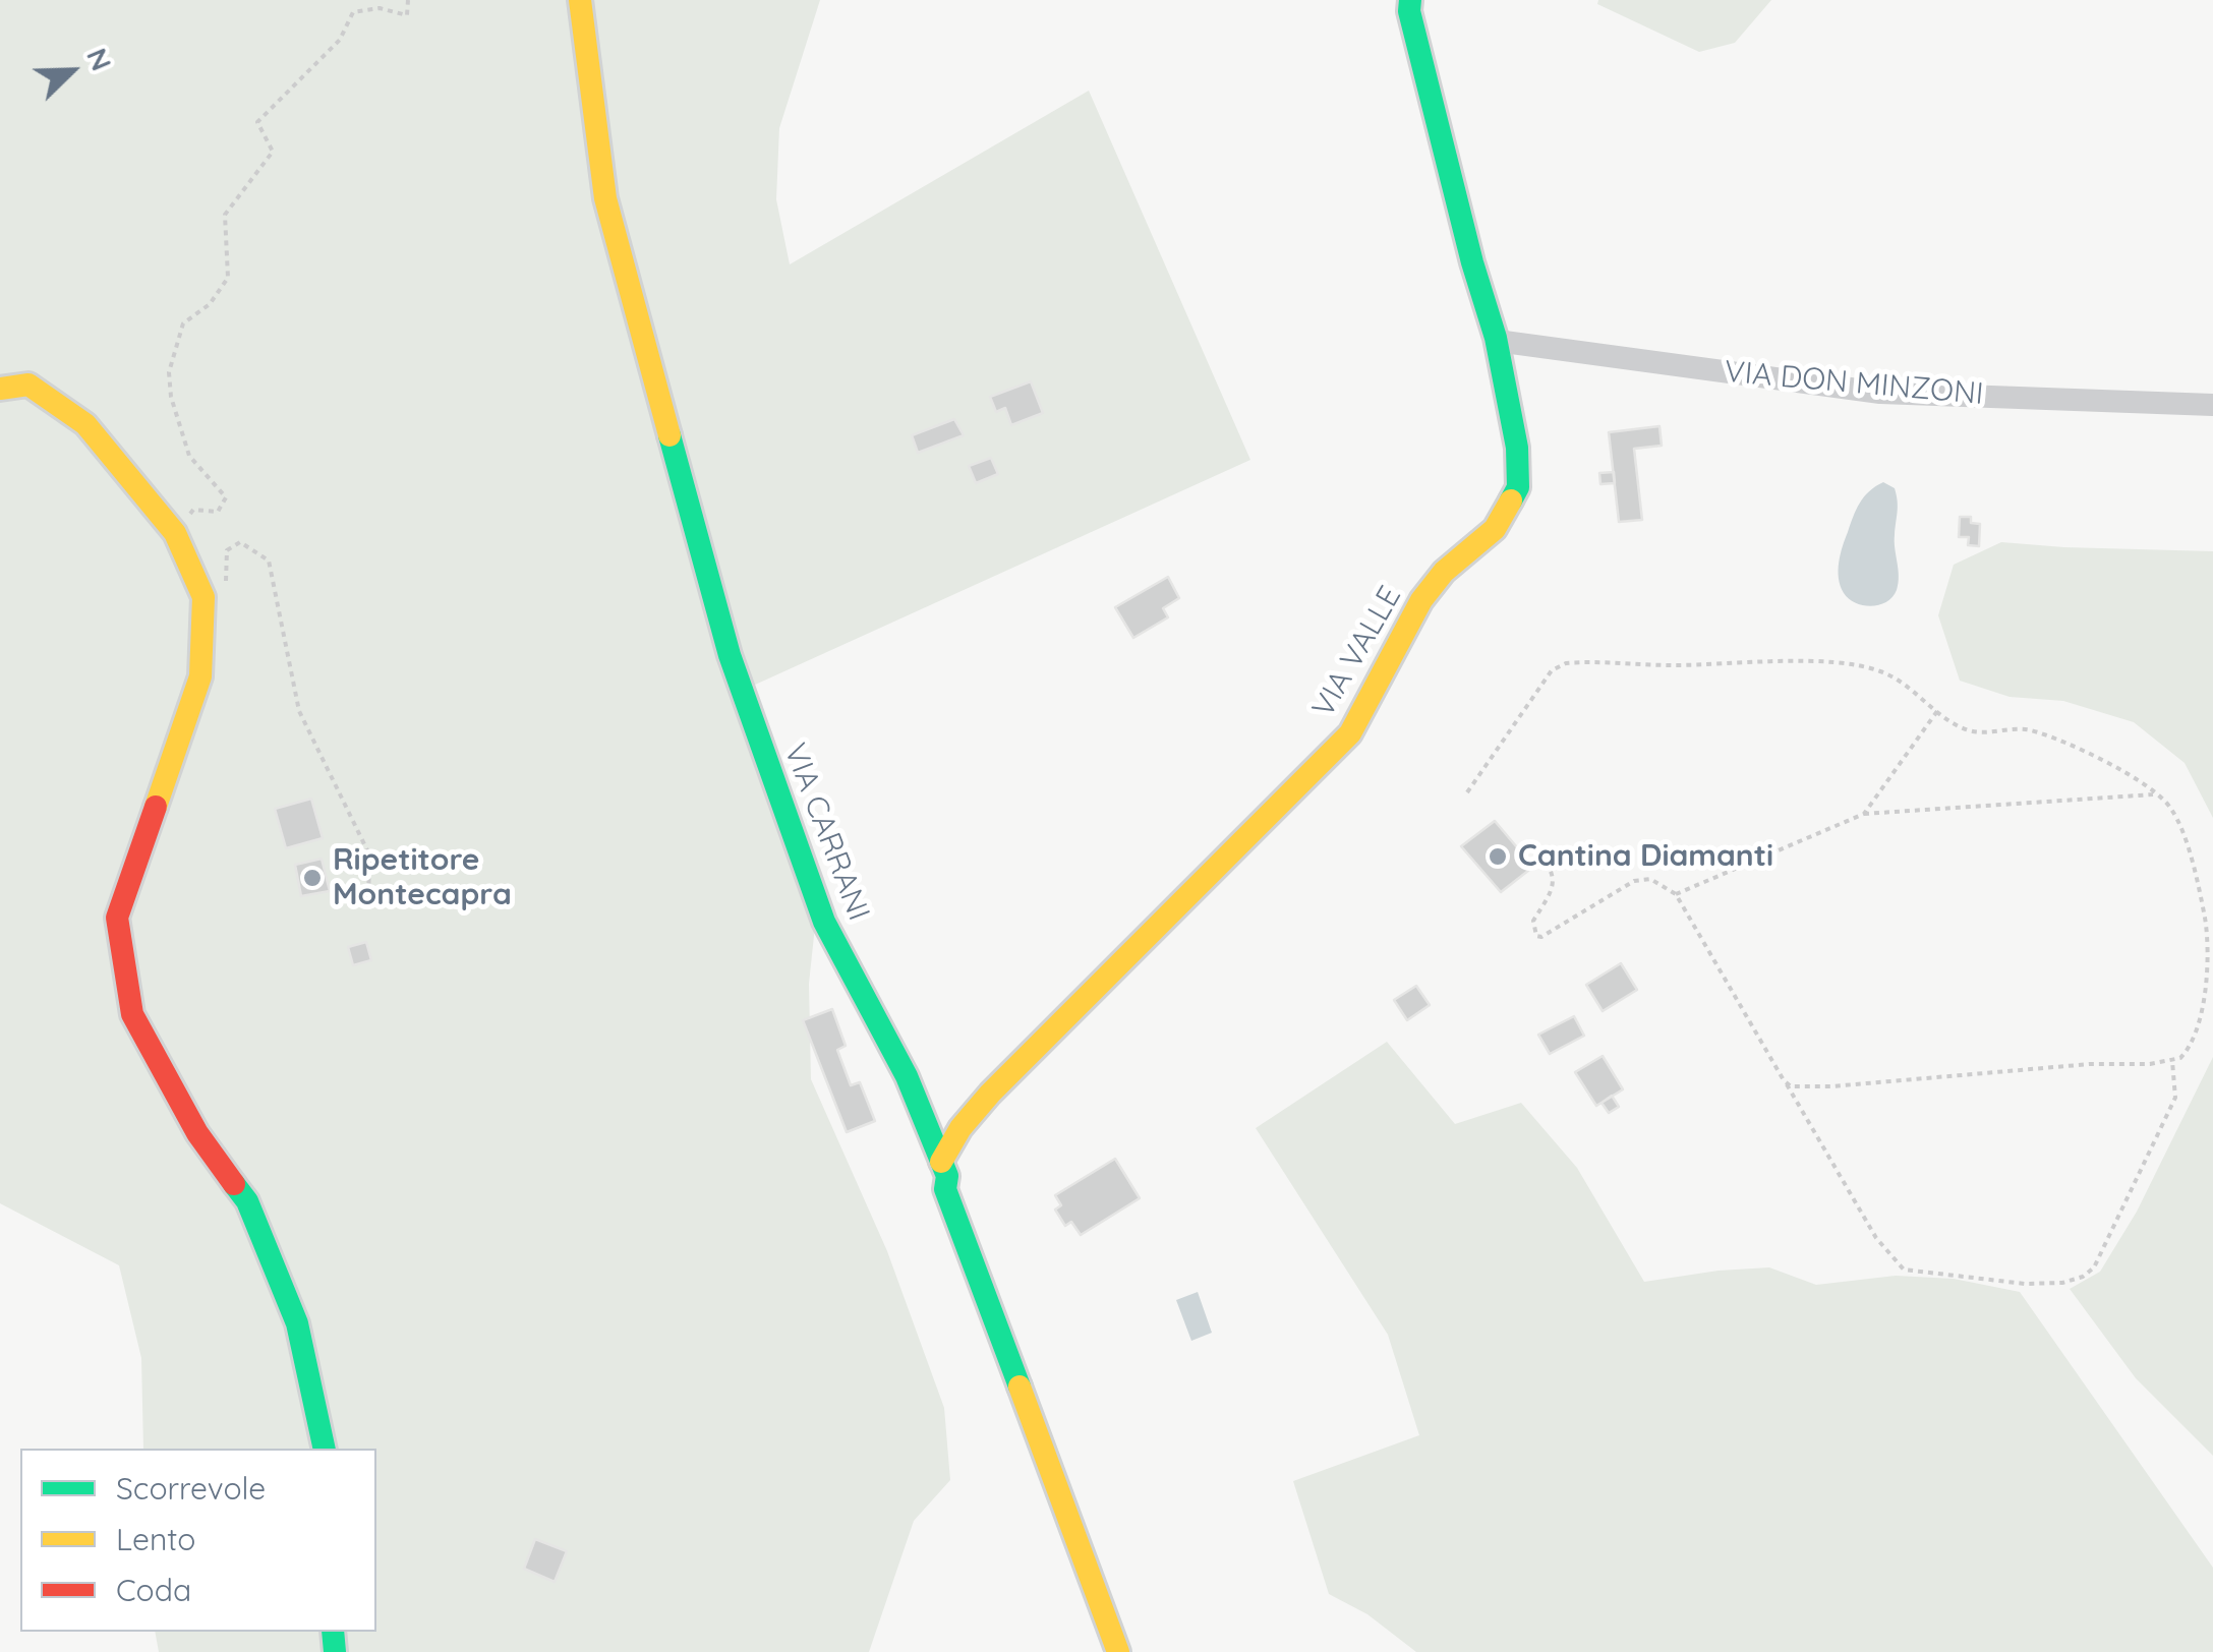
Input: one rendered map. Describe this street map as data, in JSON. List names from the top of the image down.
{
  "streets": {
    "street": ["VIA DON MINZONI", "VIA VALLE", "VIA CARRANI"]
  },
  "crossings": [
    ["VIA DON MINZONI", "VIA VALLE"],
    ["VIA VALLE", "VIA CARRANI"]
  ],
  "places": ["Cantina Diamanti", "Ripetitore Montecapra"],
  "legend": ["Scorrevole", "Lento", "Coda"],
  "north": "top right"
}
